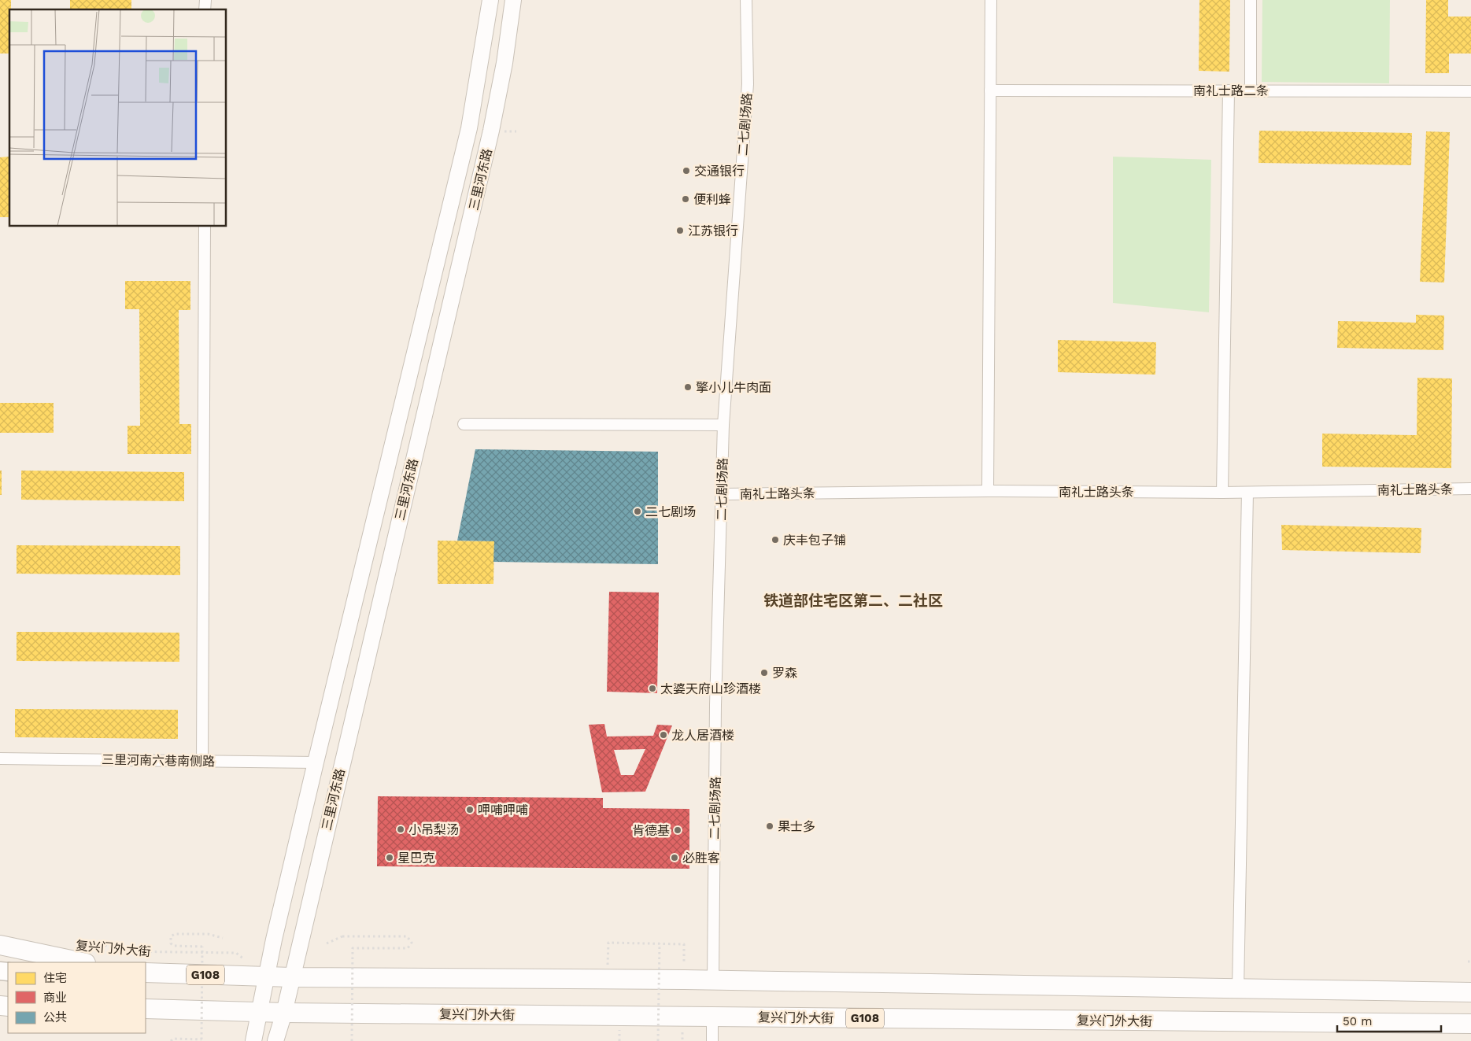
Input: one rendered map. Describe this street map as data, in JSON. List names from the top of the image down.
{
  "streets": {
    "highway": ["复兴门外大街", "G108"],
    "main road": ["三里河东路"],
    "street": [
      "南礼士路二条",
      "二七剧场路",
      "南礼士路头条",
      "三里河南六巷南侧路"
    ]
  },
  "crossings": [
    ["二七剧场路", "南礼士路头条"],
    ["二七剧场路", "复兴门外大街"],
    ["三里河东路", "三里河南六巷南侧路"],
    ["三里河东路", "复兴门外大街"]
  ],
  "districts": ["铁道部住宅区第二、二社区"],
  "places": [
    "交通银行",
    "便利蜂",
    "江苏银行",
    "擎小儿牛肉面",
    "二七剧场",
    "庆丰包子铺",
    "罗森",
    "太婆天府山珍酒楼",
    "龙人居酒楼",
    "呷哺呷哺",
    "果士多",
    "小吊梨汤",
    "肯德基",
    "星巴克",
    "必胜客"
  ],
  "legend": ["住宅", "商业", "公共"],
  "scale_bar": "50 m"
}
